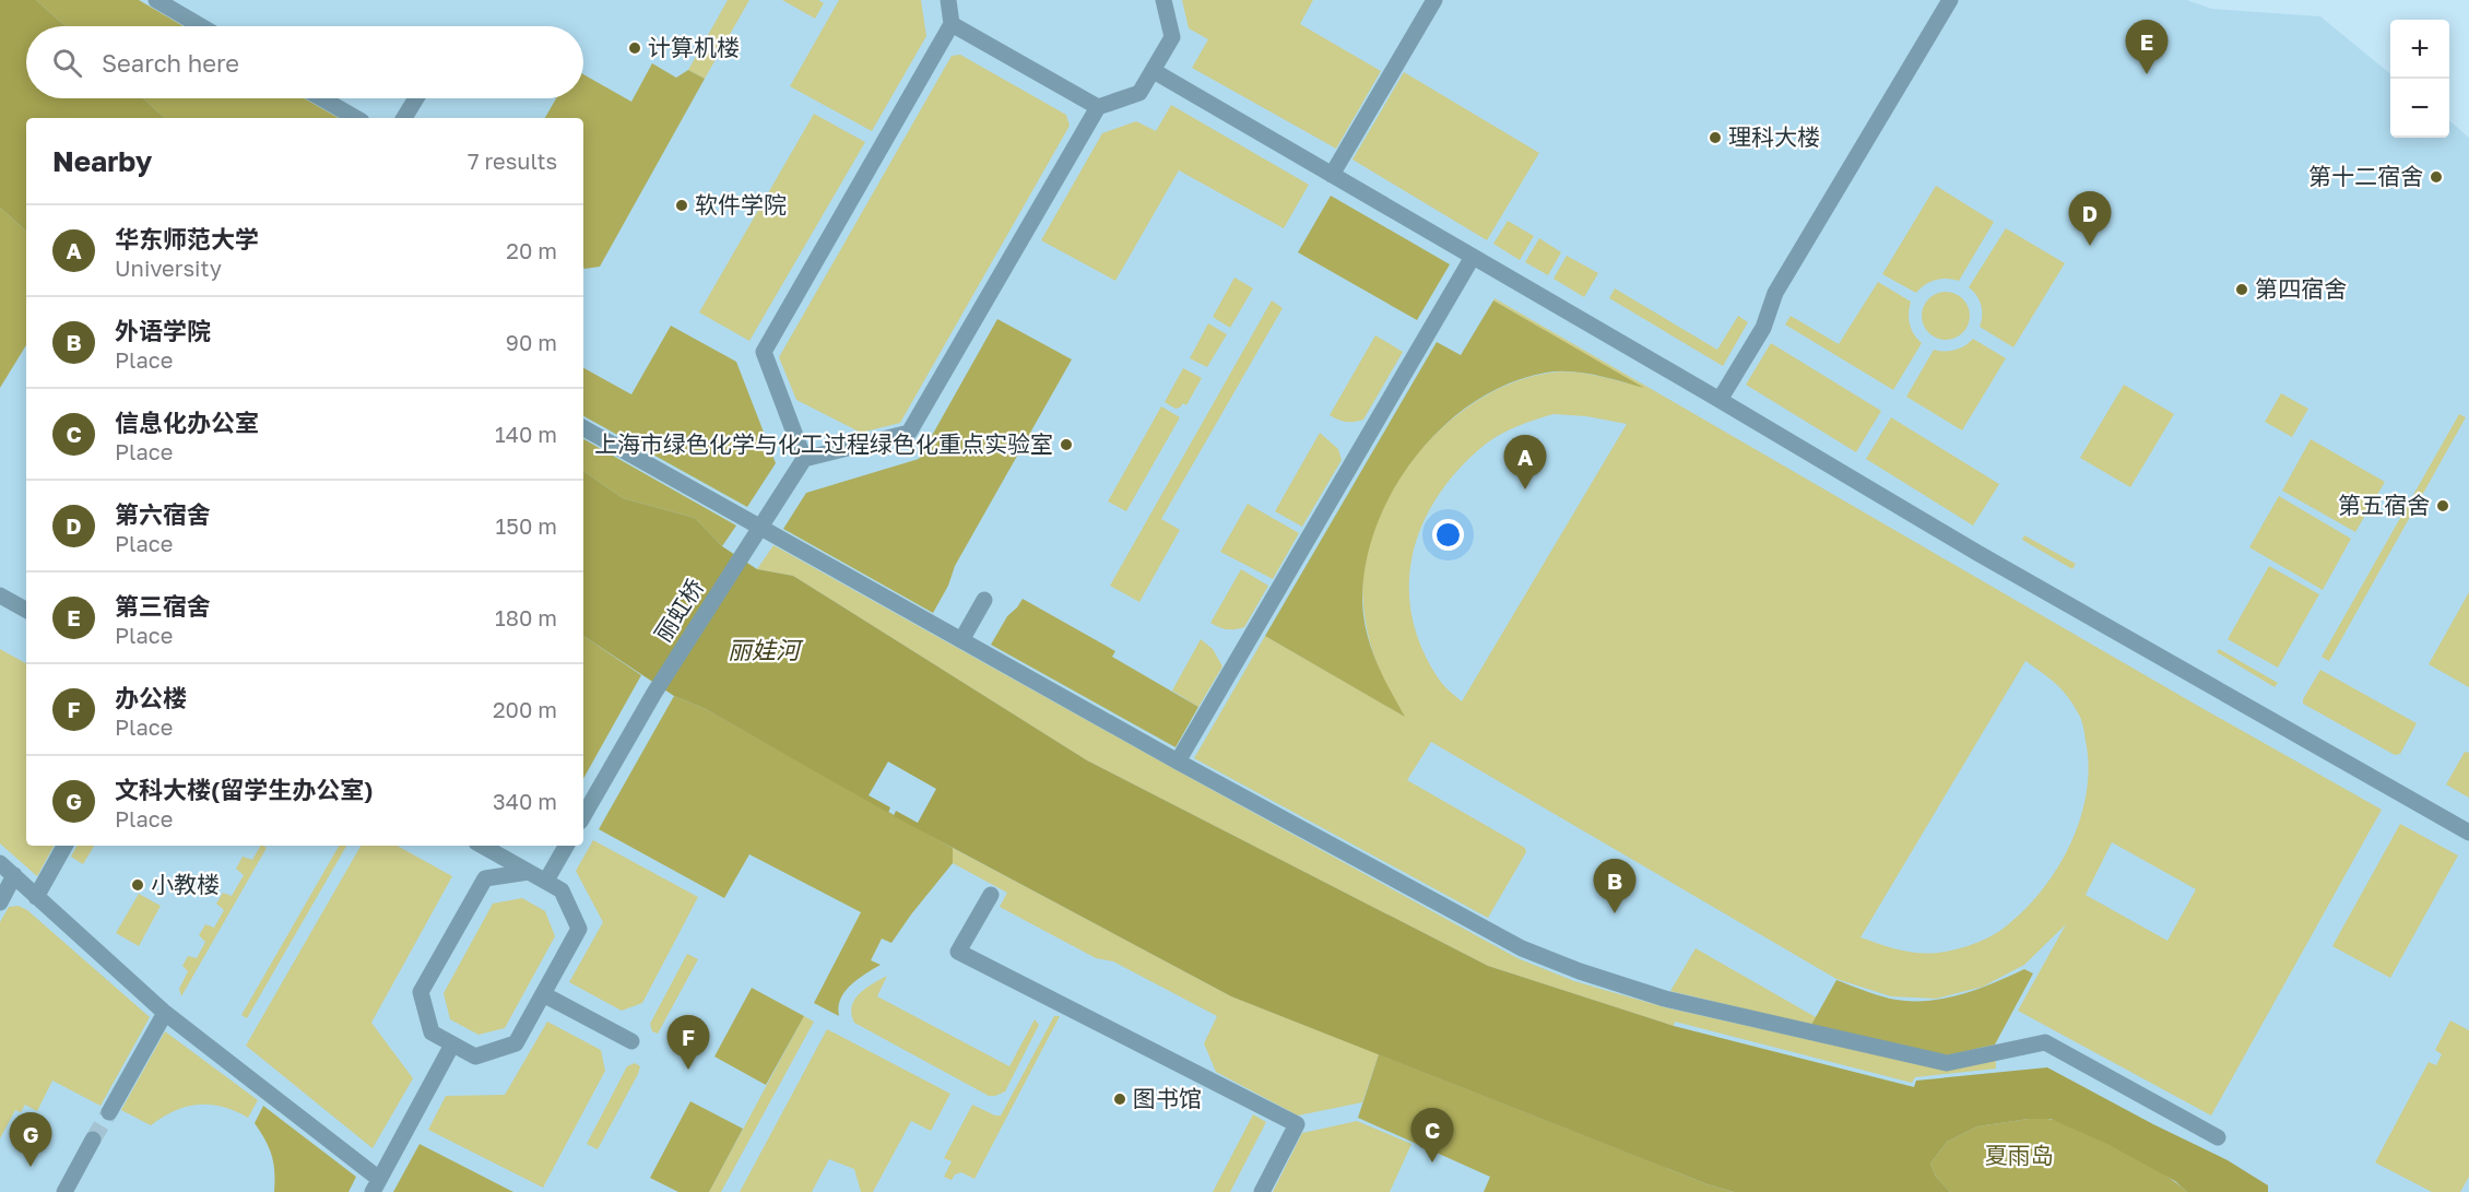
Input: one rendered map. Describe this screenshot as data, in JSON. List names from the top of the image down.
{
  "streets": {
    "lane": ["丽虹桥"]
  },
  "water": ["丽娃河"],
  "parks": ["夏雨岛"],
  "places": [
    "计算机楼",
    "理科大楼",
    "第十二宿舍",
    "软件学院",
    "第四宿舍",
    "上海市绿色化学与化工过程绿色化重点实验室",
    "第五宿舍",
    "小教楼",
    "图书馆"
  ],
  "page": {
    "map_buttons": ["+", "−"],
    "pins": [
      "E",
      "D",
      "A",
      "B",
      "F",
      "C",
      "G"
    ],
    "search": "Search here",
    "heading": ["Nearby", "7 results"],
    "list": [
      {
        "mark": "A",
        "name": "华东师范大学",
        "note": "University",
        "value": "20 m"
      },
      {
        "mark": "B",
        "name": "外语学院",
        "note": "Place",
        "value": "90 m"
      },
      {
        "mark": "C",
        "name": "信息化办公室",
        "note": "Place",
        "value": "140 m"
      },
      {
        "mark": "D",
        "name": "第六宿舍",
        "note": "Place",
        "value": "150 m"
      },
      {
        "mark": "E",
        "name": "第三宿舍",
        "note": "Place",
        "value": "180 m"
      },
      {
        "mark": "F",
        "name": "办公楼",
        "note": "Place",
        "value": "200 m"
      },
      {
        "mark": "G",
        "name": "文科大楼(留学生办公室)",
        "note": "Place",
        "value": "340 m"
      }
    ]
  }
}
